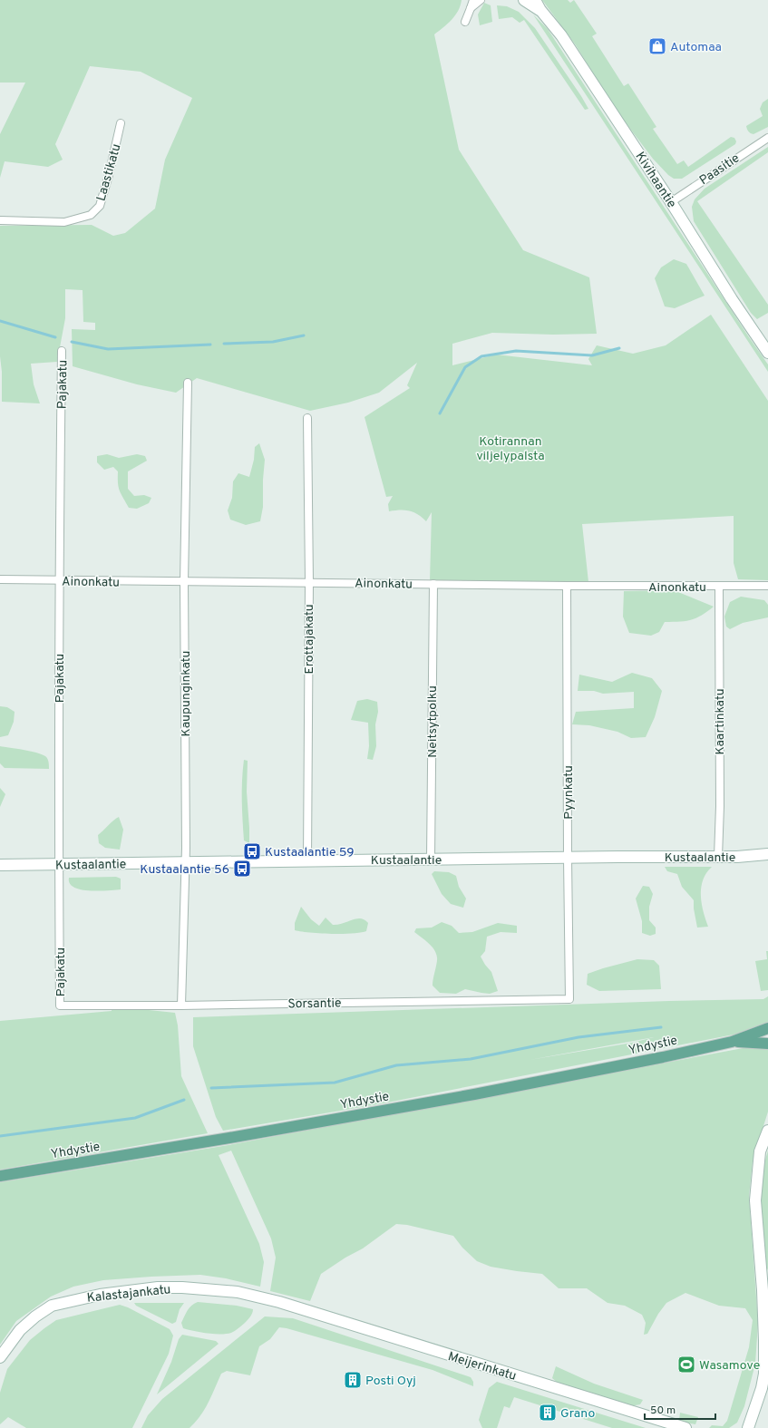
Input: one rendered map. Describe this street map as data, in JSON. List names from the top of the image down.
{
  "streets": {
    "main road": [
      "Kivihaantie",
      "Kustaalantie",
      "Yhdystie",
      "Kalastajankatu",
      "Meijerinkatu"
    ],
    "street": [
      "Paasitie",
      "Laastikatu",
      "Pajakatu",
      "Ainonkatu",
      "Erottajakatu",
      "Kaupunginkatu",
      "Neitsytpolku",
      "Kaartinkatu",
      "Pyynkatu",
      "Sorsantie"
    ]
  },
  "crossings": [
    ["Paasitie", "Kivihaantie"],
    ["Pajakatu", "Ainonkatu"],
    ["Pajakatu", "Kustaalantie"],
    ["Pajakatu", "Sorsantie"],
    ["Ainonkatu", "Erottajakatu"],
    ["Ainonkatu", "Kaupunginkatu"],
    ["Ainonkatu", "Neitsytpolku"],
    ["Ainonkatu", "Kaartinkatu"],
    ["Ainonkatu", "Pyynkatu"],
    ["Erottajakatu", "Kustaalantie"],
    ["Kaupunginkatu", "Kustaalantie"],
    ["Kaupunginkatu", "Sorsantie"],
    ["Neitsytpolku", "Kustaalantie"],
    ["Kaartinkatu", "Kustaalantie"],
    ["Pyynkatu", "Kustaalantie"],
    ["Pyynkatu", "Sorsantie"],
    ["Kalastajankatu", "Meijerinkatu"]
  ],
  "parks": ["Kotirannan viljelypalsta"],
  "places": {
    "shop": ["Automaa"],
    "bus stop": ["Kustaalantie 59", "Kustaalantie 56"],
    "sports": ["Wasamove"],
    "building": ["Posti Oyj", "Grano"]
  },
  "scale_bar": "50 m"
}
